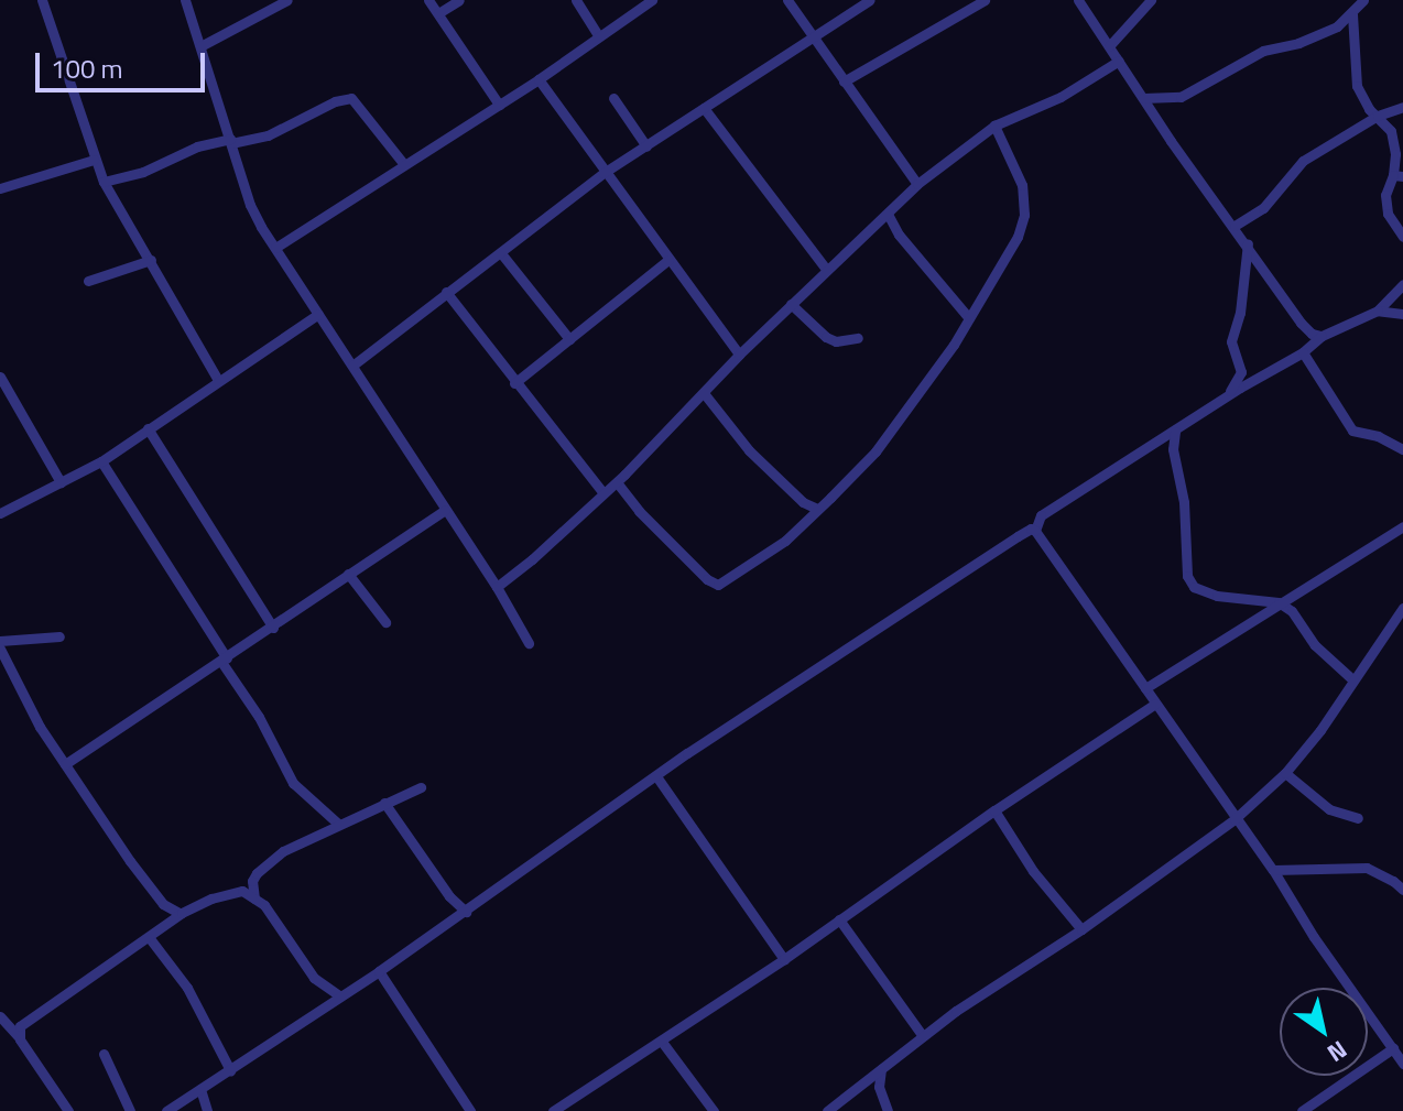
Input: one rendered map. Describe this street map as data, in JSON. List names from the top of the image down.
{
  "scale_bar": "100 m",
  "north": "bottom right"
}
